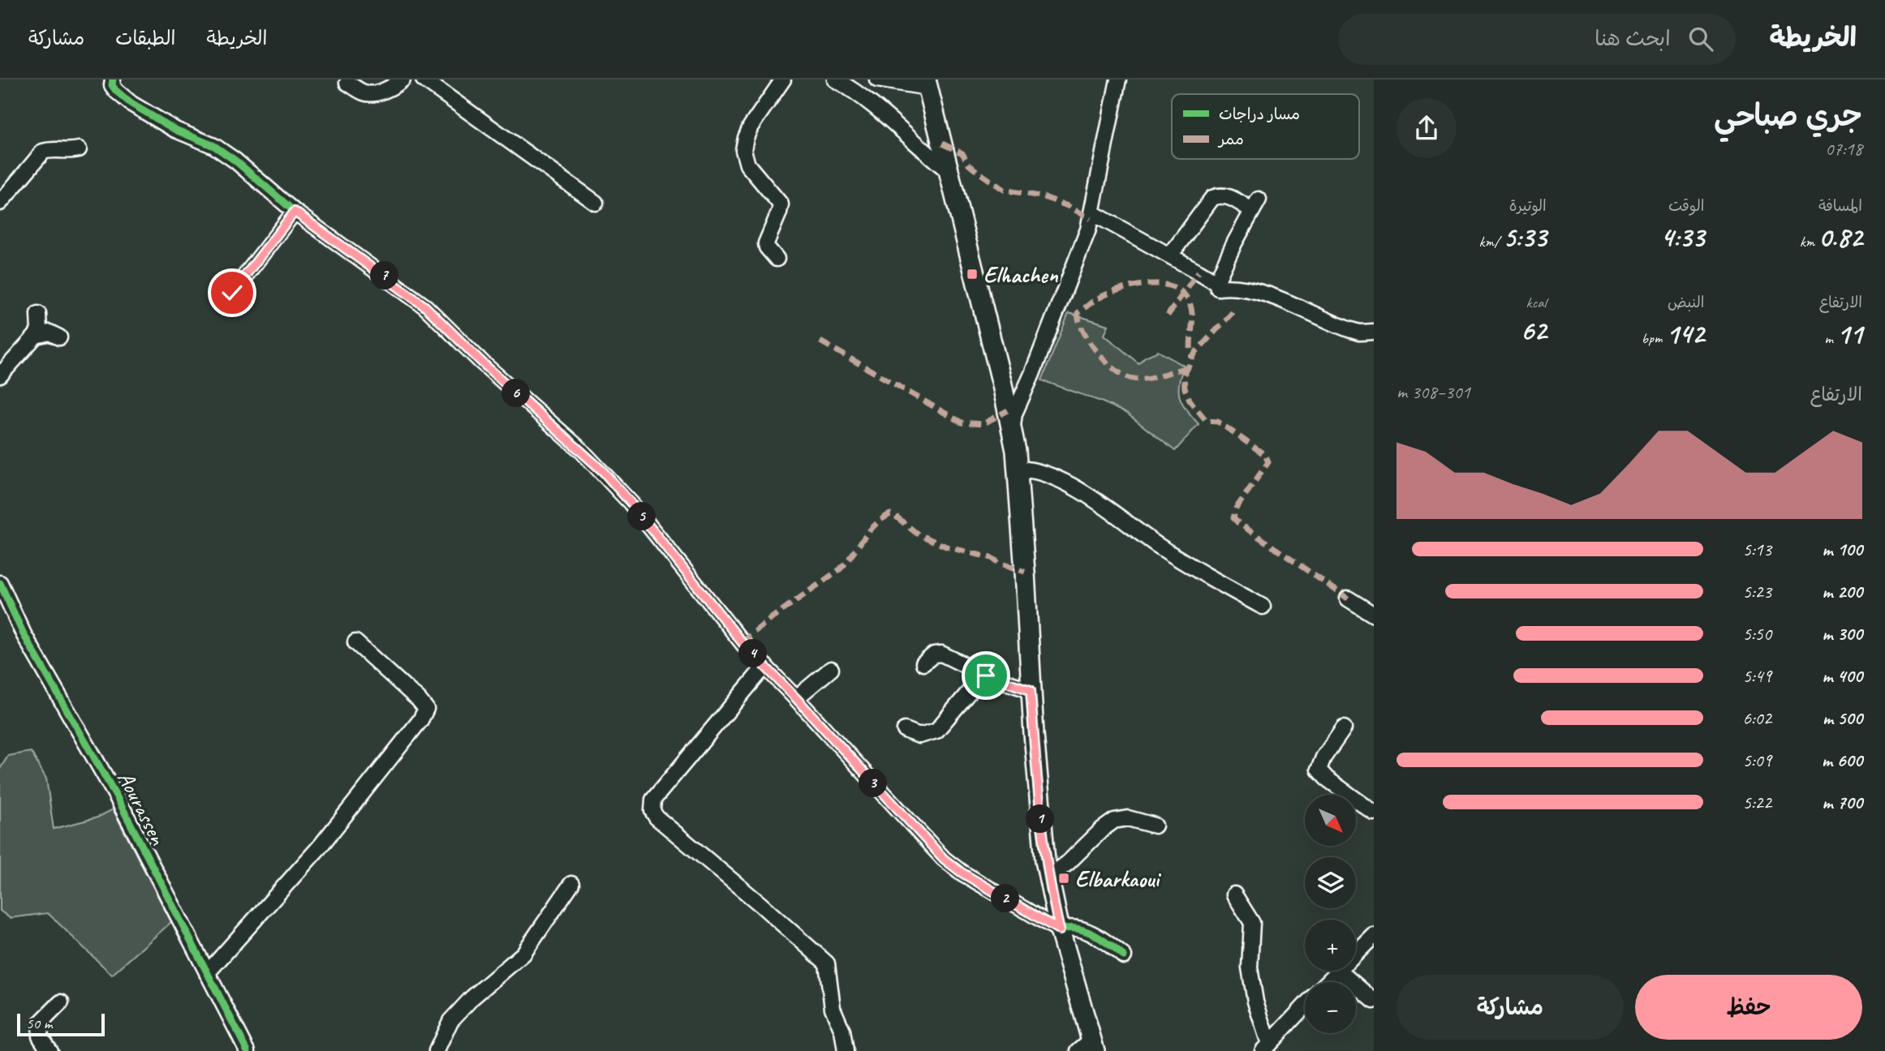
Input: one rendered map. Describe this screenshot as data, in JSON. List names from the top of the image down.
{
  "streets": {
    "street": ["Aourassen"]
  },
  "places": {
    "transit": ["Elhachen", "Elbarkaoui"]
  },
  "legend": ["مسار دراجات", "ممر"],
  "scale_bar": "50 m",
  "north": "bottom right",
  "page": {
    "header": "الخريطة",
    "search": "ابحث هنا",
    "nav": ["الخريطة", "الطبقات", "مشاركة"],
    "heading": ["جري صباحي", "07:18"],
    "stats": [
      ["المسافة", "0.82 km"],
      ["الوقت", "4:33"],
      ["الوتيرة", "5:33 /km"],
      ["الارتفاع", "11 m"],
      ["النبض", "142 bpm"],
      ["kcal", "62"]
    ],
    "pins": [
      "7",
      "6",
      "5",
      "4",
      "3",
      "1",
      "2"
    ],
    "chart": ["الارتفاع", "301–308 m"],
    "list": [
      {
        "name": "100 m",
        "note": "5:13"
      },
      {
        "name": "200 m",
        "note": "5:23"
      },
      {
        "name": "300 m",
        "note": "5:50"
      },
      {
        "name": "400 m",
        "note": "5:49"
      },
      {
        "name": "500 m",
        "note": "6:02"
      },
      {
        "name": "600 m",
        "note": "5:09"
      },
      {
        "name": "700 m",
        "note": "5:22"
      }
    ],
    "map_buttons": ["+", "−"],
    "buttons": ["حفظ", "مشاركة"],
    "scale": "50 m"
  }
}
